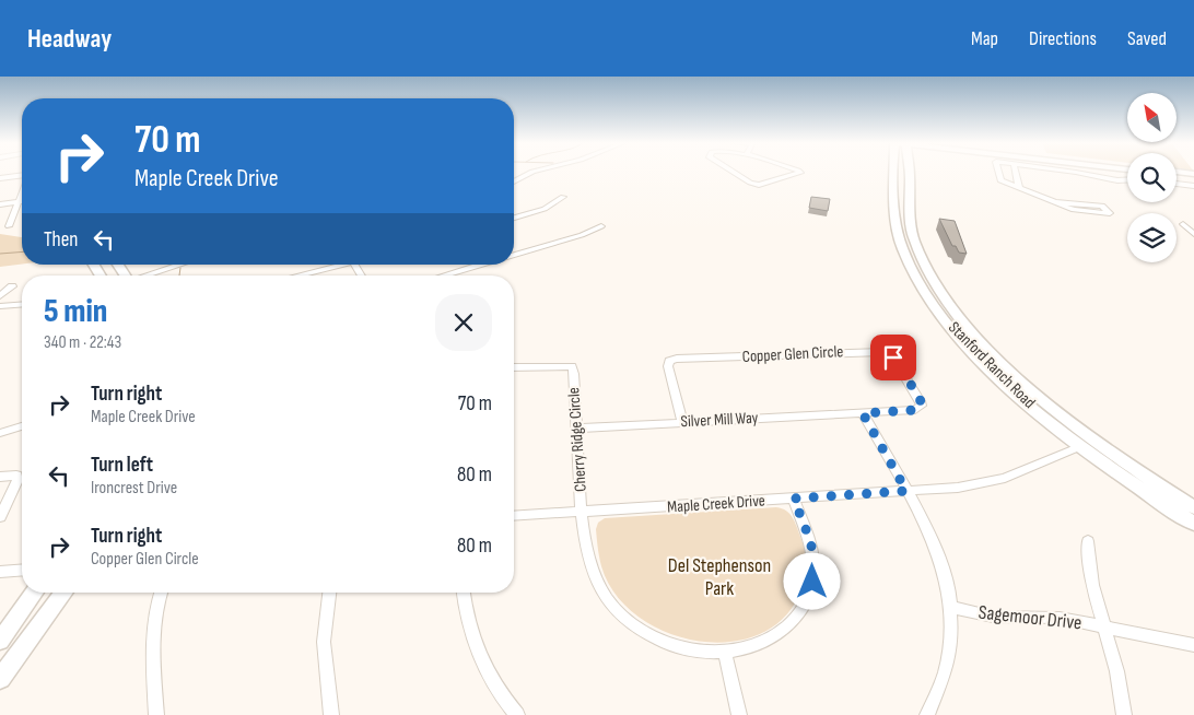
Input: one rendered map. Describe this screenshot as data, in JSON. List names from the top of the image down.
{
  "streets": {
    "main road": ["Stanford Ranch Road"],
    "street": [
      "Copper Glen Circle",
      "Silver Mill Way",
      "Cherry Ridge Circle",
      "Maple Creek Drive",
      "Sagemoor Drive"
    ]
  },
  "crossings": [
    ["Copper Glen Circle", "Silver Mill Way"],
    ["Stanford Ranch Road", "Maple Creek Drive"],
    ["Silver Mill Way", "Cherry Ridge Circle"],
    ["Cherry Ridge Circle", "Maple Creek Drive"]
  ],
  "parks": ["Del Stephenson Park"],
  "north": "top left",
  "page": {
    "header": "Headway",
    "nav": ["Map", "Directions", "Saved"],
    "turn": ["70 m", "Maple Creek Drive"],
    "then": "Then",
    "heading": ["5 min", "340 m · 22:43"],
    "list": [
      {
        "name": "Turn right",
        "note": "Maple Creek Drive",
        "value": "70 m"
      },
      {
        "name": "Turn left",
        "note": "Ironcrest Drive",
        "value": "80 m"
      },
      {
        "name": "Turn right",
        "note": "Copper Glen Circle",
        "value": "80 m"
      }
    ]
  }
}
